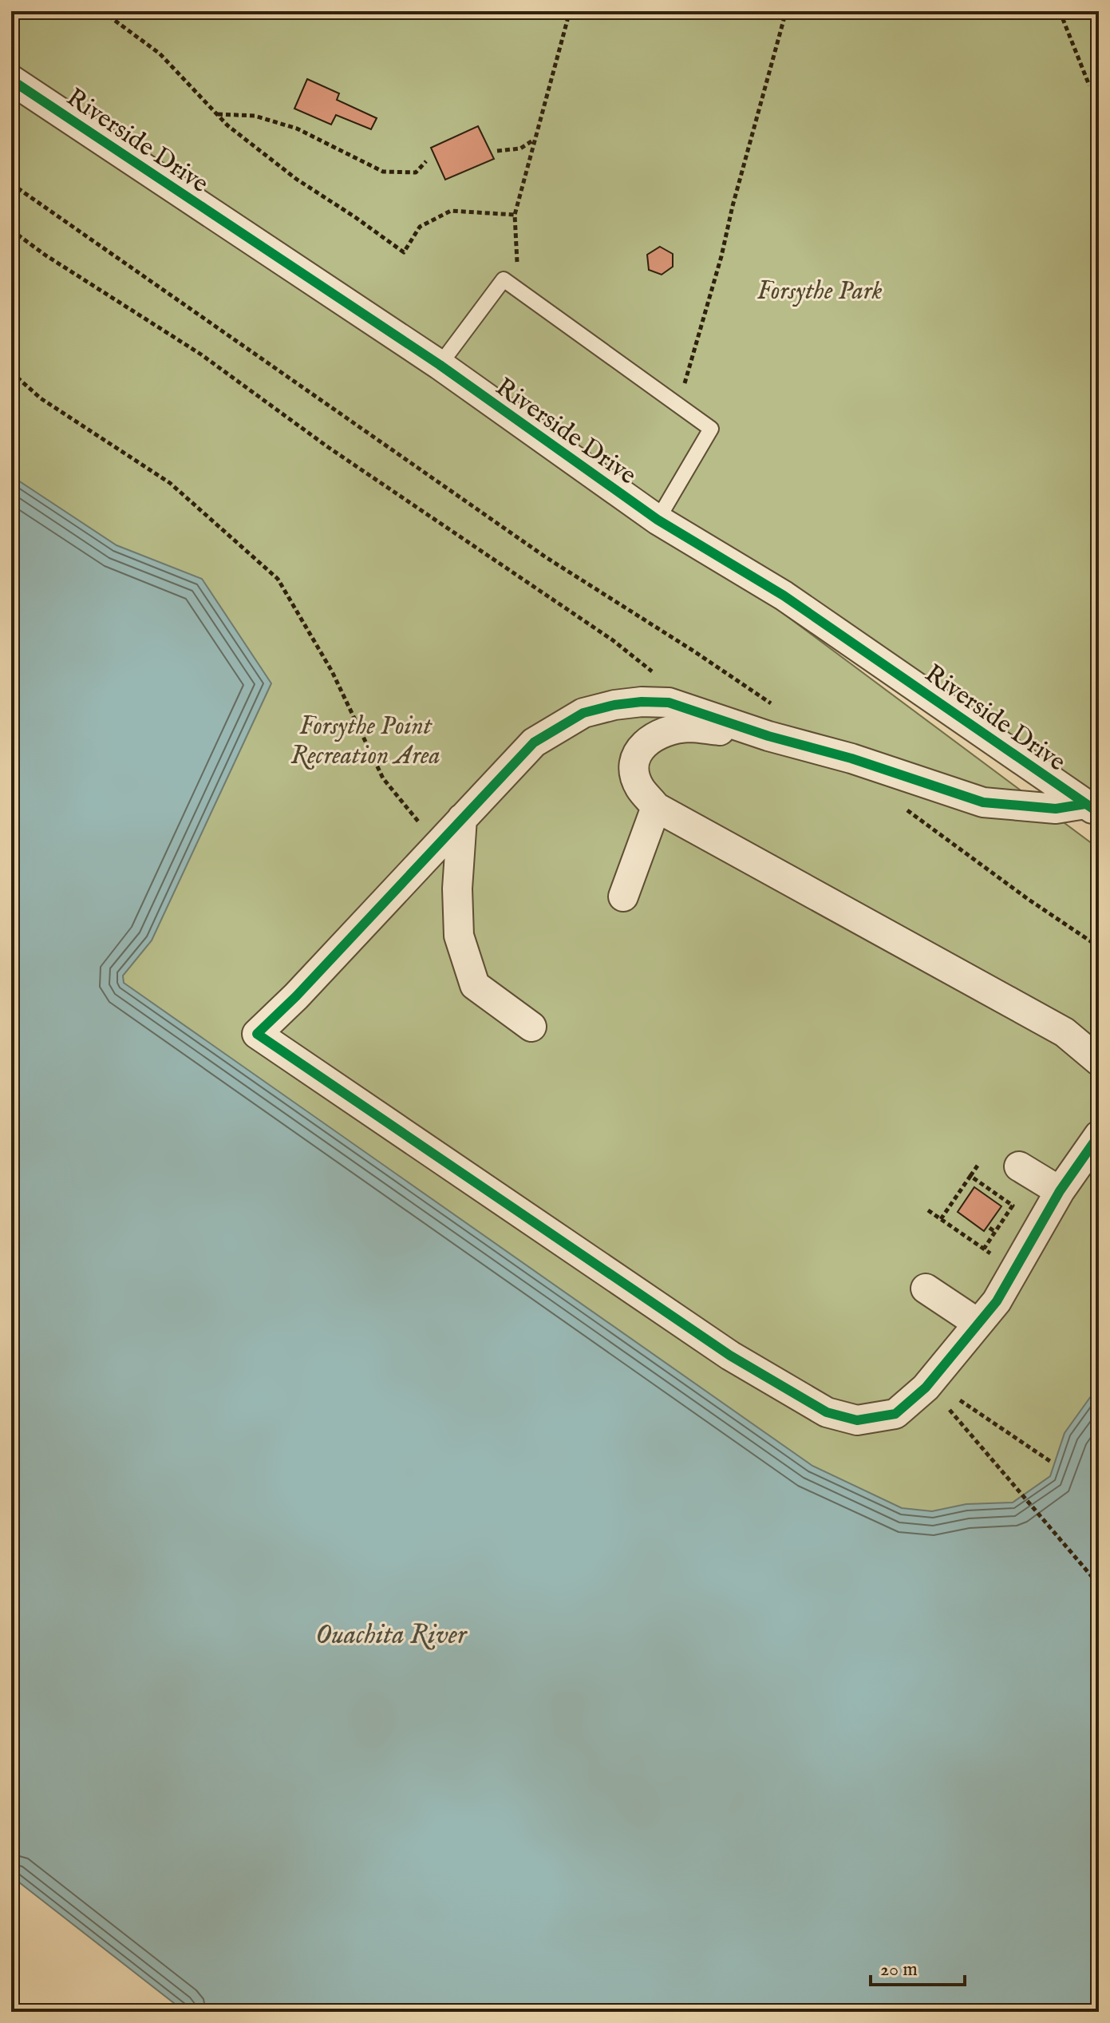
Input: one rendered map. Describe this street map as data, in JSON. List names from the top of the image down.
{
  "streets": {
    "street": ["Riverside Drive"]
  },
  "water": ["Ouachita River"],
  "parks": ["Forsythe Park", "Forsythe Point Recreation Area"],
  "scale_bar": "20 m"
}
